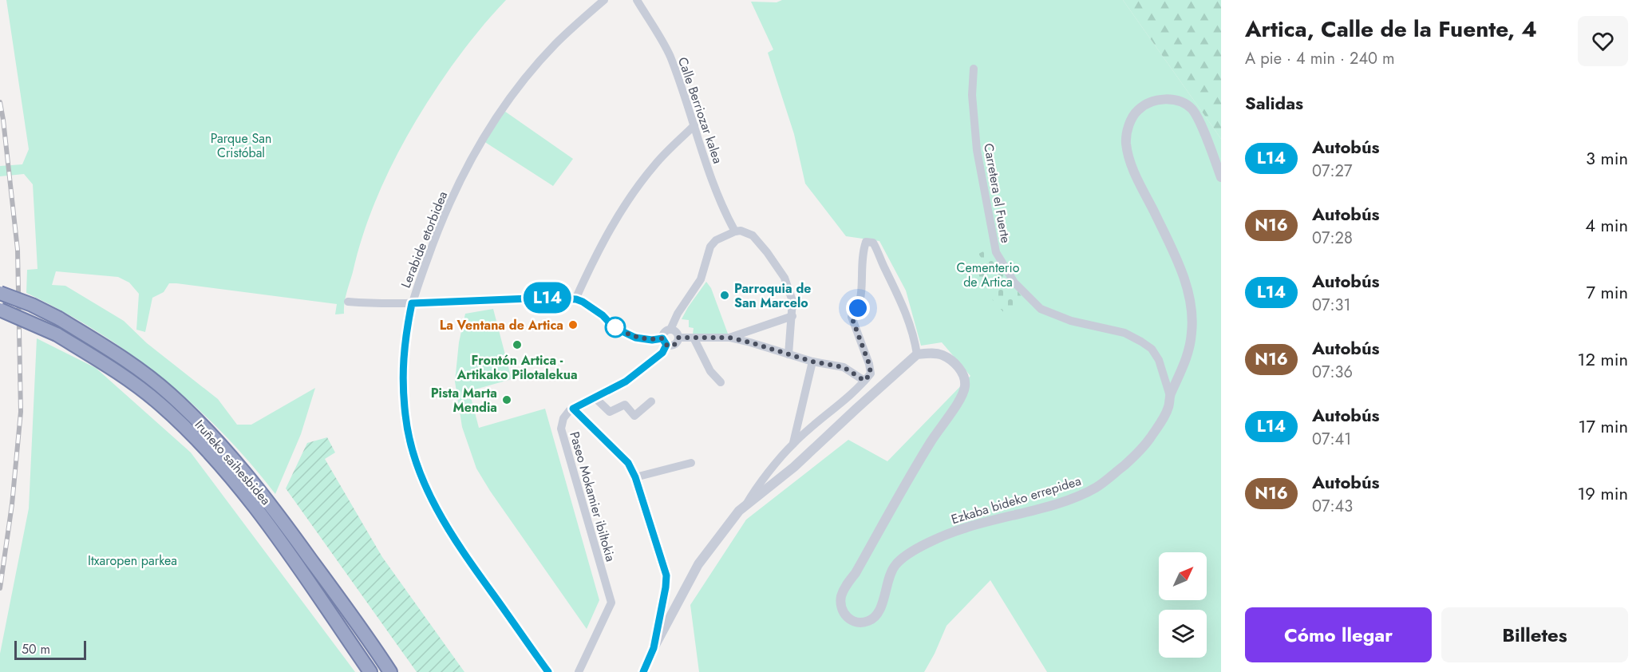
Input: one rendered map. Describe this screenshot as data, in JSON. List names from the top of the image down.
{
  "streets": {
    "highway": ["Iruñeko saihesbidea"],
    "street": [
      "Calle Berriozar kalea",
      "Carretera el Fuerte",
      "Lerabide etorbidea",
      "Paseo Mokamier ibiltokia",
      "Ezkaba bideko errepidea"
    ]
  },
  "crossings": [
    ["Carretera el Fuerte", "Ezkaba bideko errepidea"]
  ],
  "parks": ["Parque San Cristóbal", "Cementerio de Artica", "Itxaropen parkea"],
  "places": [
    "Parroquia de San Marcelo",
    "La Ventana de Artica",
    "Frontón Artica - Artikako Pilotalekua",
    "Pista Marta Mendia"
  ],
  "lines": ["bus line L14"],
  "scale_bar": "50 m",
  "north": "top right",
  "page": {
    "on_map": "L14",
    "heading": [
      ["Artica, Calle de la Fuente, 4", "A pie · 4 min · 240 m"],
      "Salidas"
    ],
    "list": [
      {
        "mark": "L14",
        "name": "Autobús",
        "note": "07:27",
        "value": "3 min"
      },
      {
        "mark": "N16",
        "name": "Autobús",
        "note": "07:28",
        "value": "4 min"
      },
      {
        "mark": "L14",
        "name": "Autobús",
        "note": "07:31",
        "value": "7 min"
      },
      {
        "mark": "N16",
        "name": "Autobús",
        "note": "07:36",
        "value": "12 min"
      },
      {
        "mark": "L14",
        "name": "Autobús",
        "note": "07:41",
        "value": "17 min"
      },
      {
        "mark": "N16",
        "name": "Autobús",
        "note": "07:43",
        "value": "19 min"
      }
    ],
    "buttons": ["Cómo llegar", "Billetes"],
    "scale": "50 m"
  }
}
